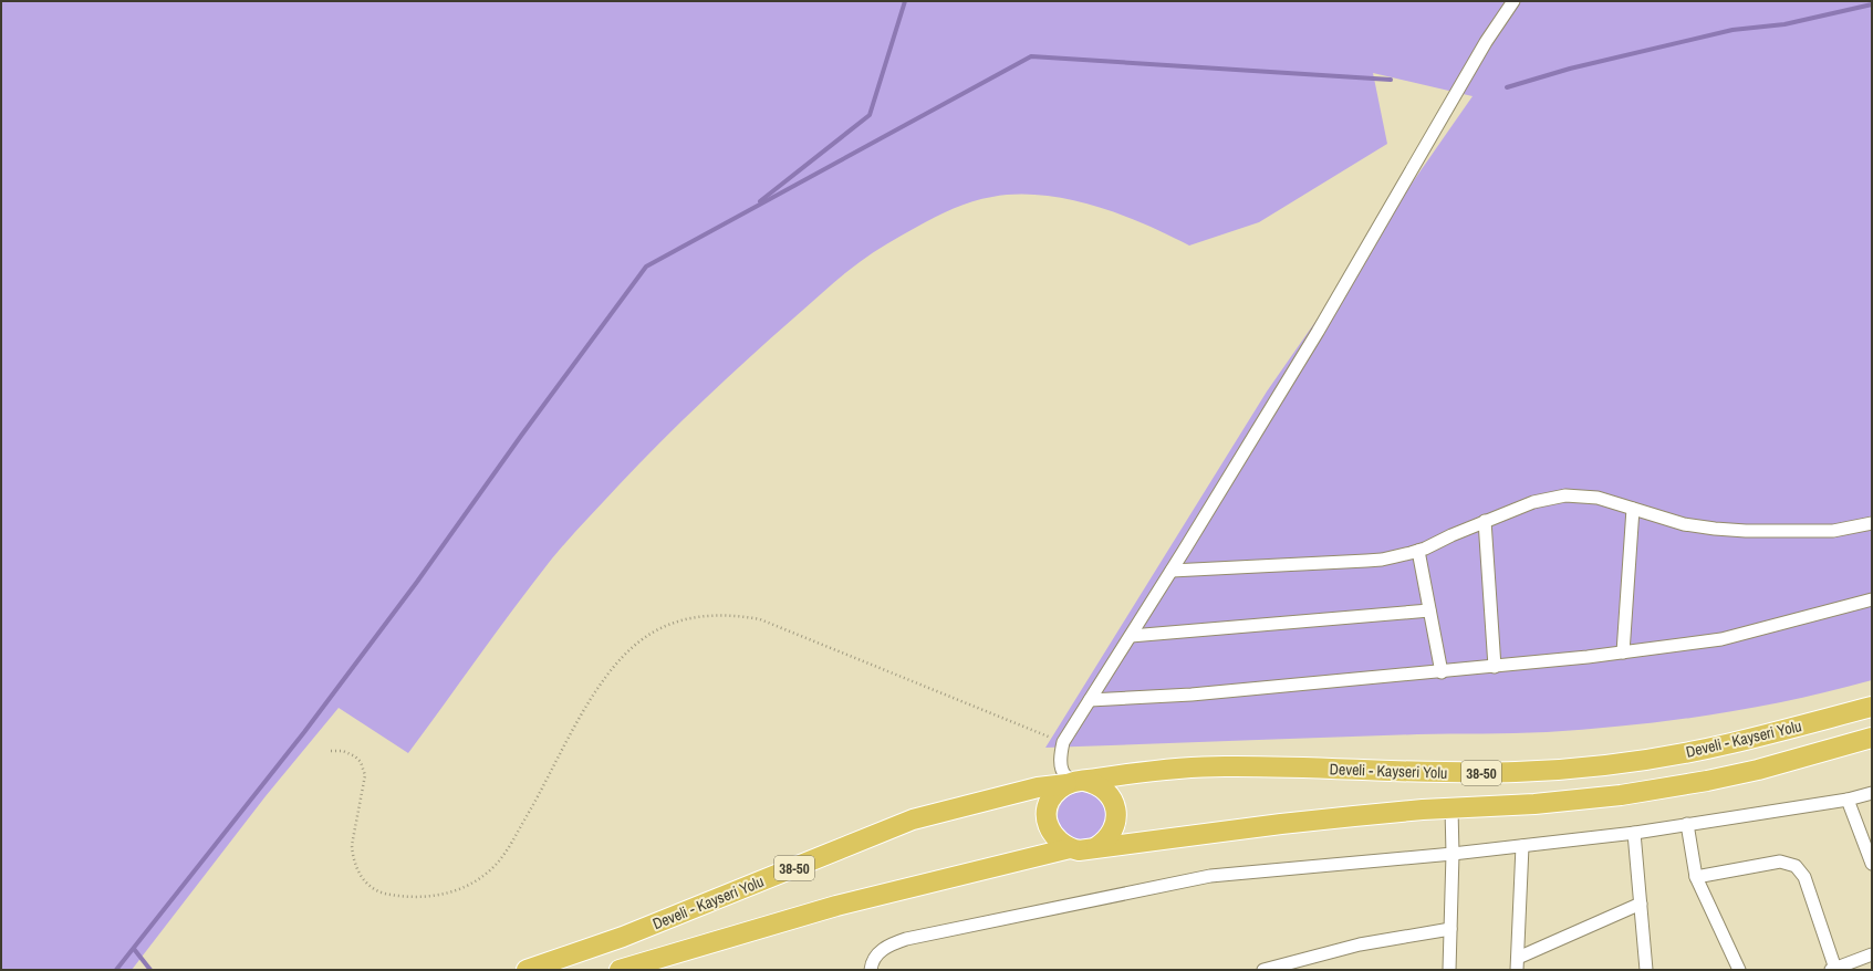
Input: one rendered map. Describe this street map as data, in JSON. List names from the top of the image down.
{
  "streets": {
    "highway": ["Develi - Kayseri Yolu", "38-50"]
  }
}
